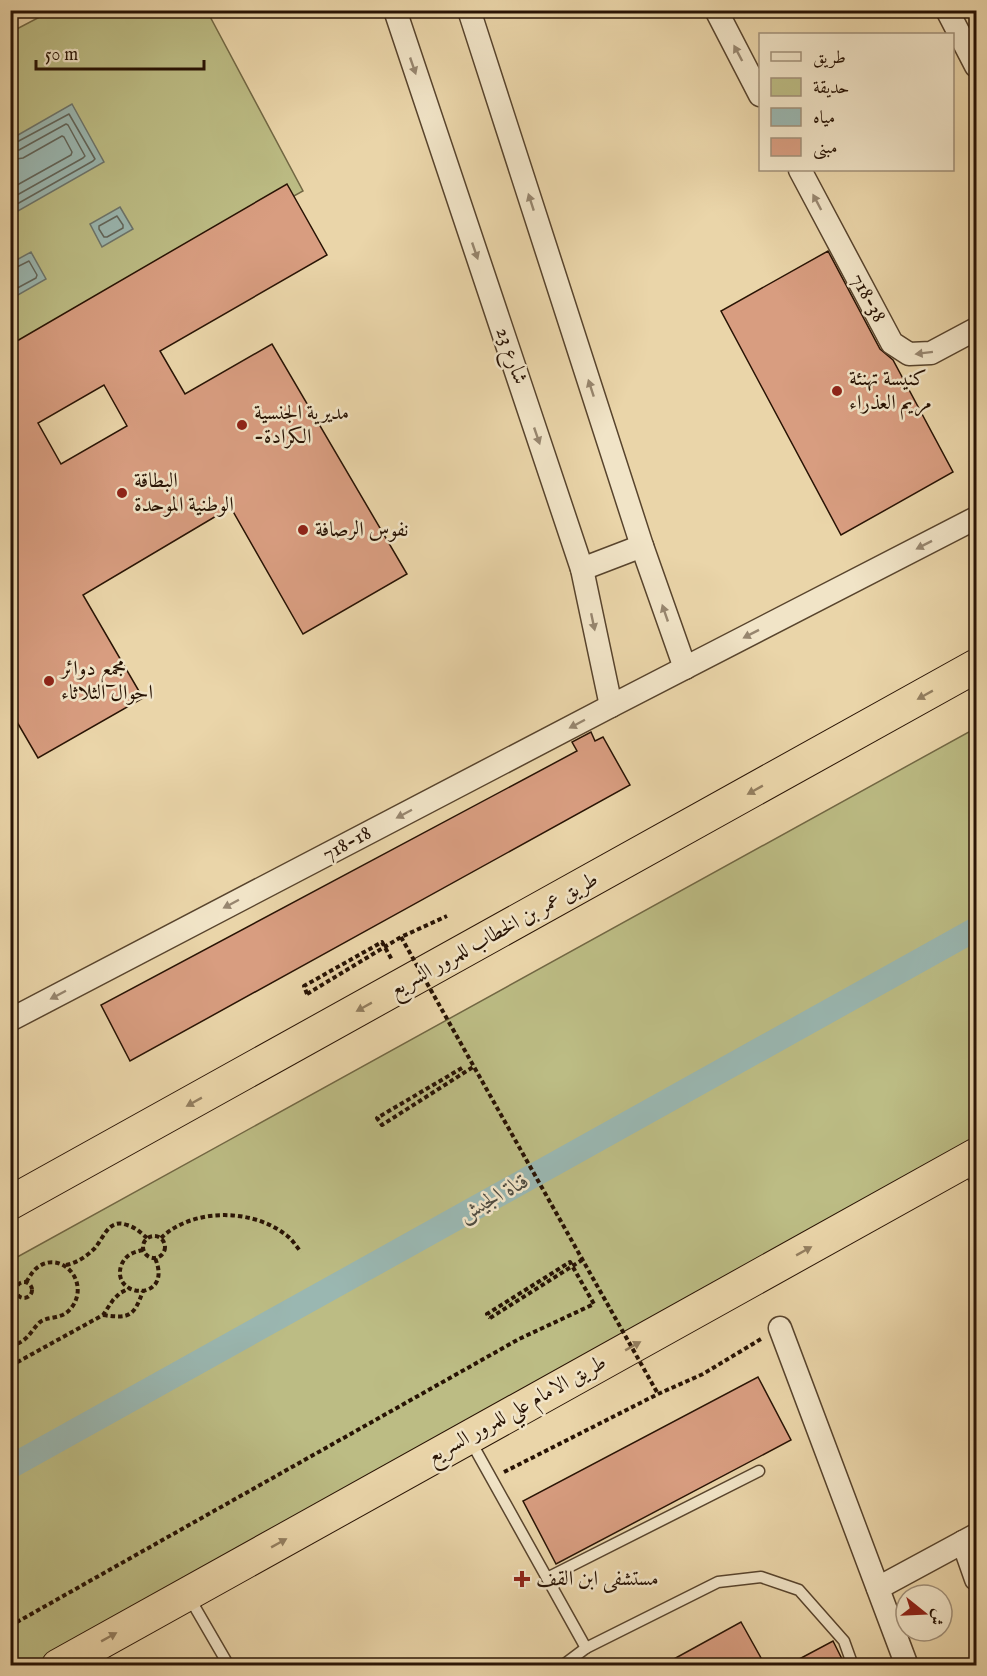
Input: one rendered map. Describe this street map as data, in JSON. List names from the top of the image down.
{
  "streets": {
    "highway": ["طريق عمر بن الخطاب للمرور السريع", "طريق الامام علي للمرور السريع"],
    "street": ["718-38", "شارع 23", "718-18"]
  },
  "crossings": [
    ["شارع 23", "718-18"]
  ],
  "one_way": [
    "718-38",
    "718-18",
    "طريق عمر بن الخطاب للمرور السريع",
    "طريق الامام علي للمرور السريع"
  ],
  "water": ["قناة الجيش"],
  "places": {
    "other": [
      "كنيسة تهنئة مريم العذراء",
      "مديرية الجنسية -الكرادة",
      "البطاقة الوطنية الموحدة",
      "نفوس الرصافة",
      "مجمع دوائر احوال الثلاثاء"
    ],
    "health": ["مستشفى ابن القف"]
  },
  "legend": [
    "طريق",
    "حديقة",
    "مياه",
    "مبنى"
  ],
  "scale_bar": "50 m",
  "north": "right"
}
